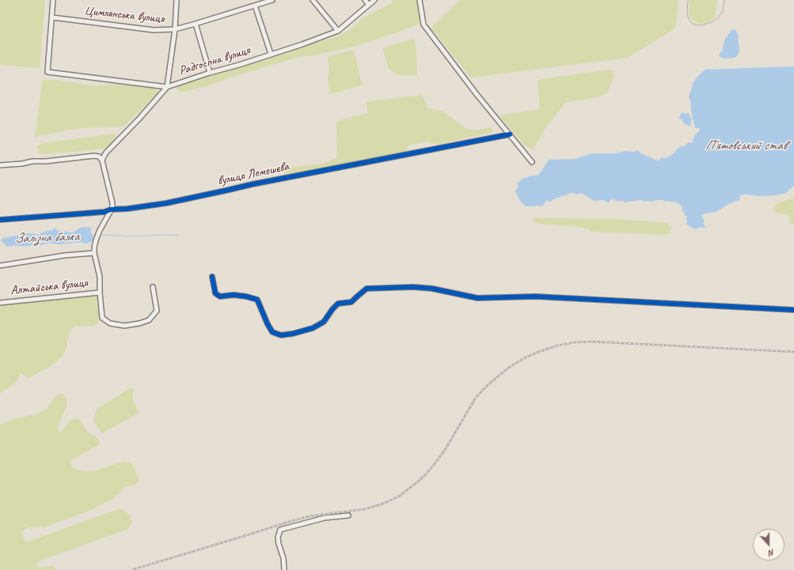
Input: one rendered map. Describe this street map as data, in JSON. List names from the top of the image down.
{
  "streets": {
    "street": [
      "Цимлянська вулиця",
      "Радгоспна вулиця",
      "вулиця Лемешєва",
      "Алтайська вулиця"
    ]
  },
  "crossings": [
    ["Цимлянська вулиця", "Радгоспна вулиця"],
    ["вулиця Лемешєва", "Алтайська вулиця"]
  ],
  "water": ["П'ятовський став", "Залізна балка"],
  "north": "bottom"
}
